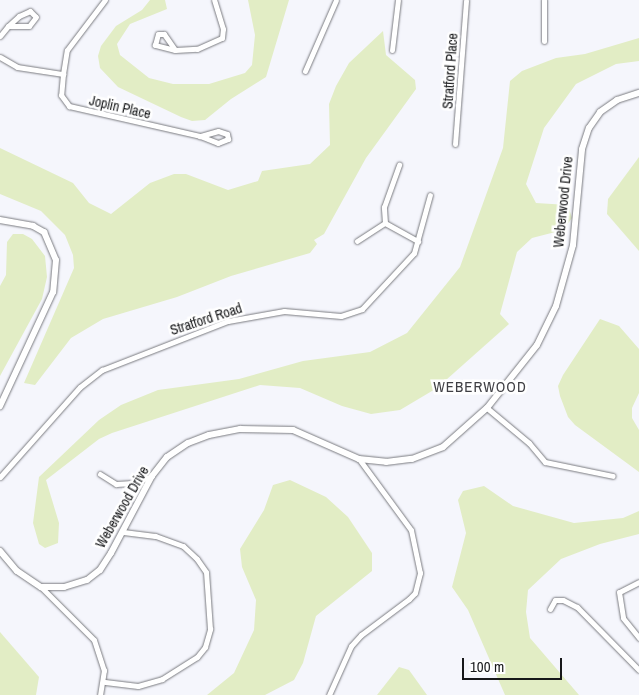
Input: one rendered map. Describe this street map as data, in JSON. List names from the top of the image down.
{
  "streets": {
    "street": [
      "Stratford Place",
      "Joplin Place",
      "Weberwood Drive",
      "Stratford Road"
    ]
  },
  "districts": ["WEBERWOOD"],
  "scale_bar": "100 m"
}
